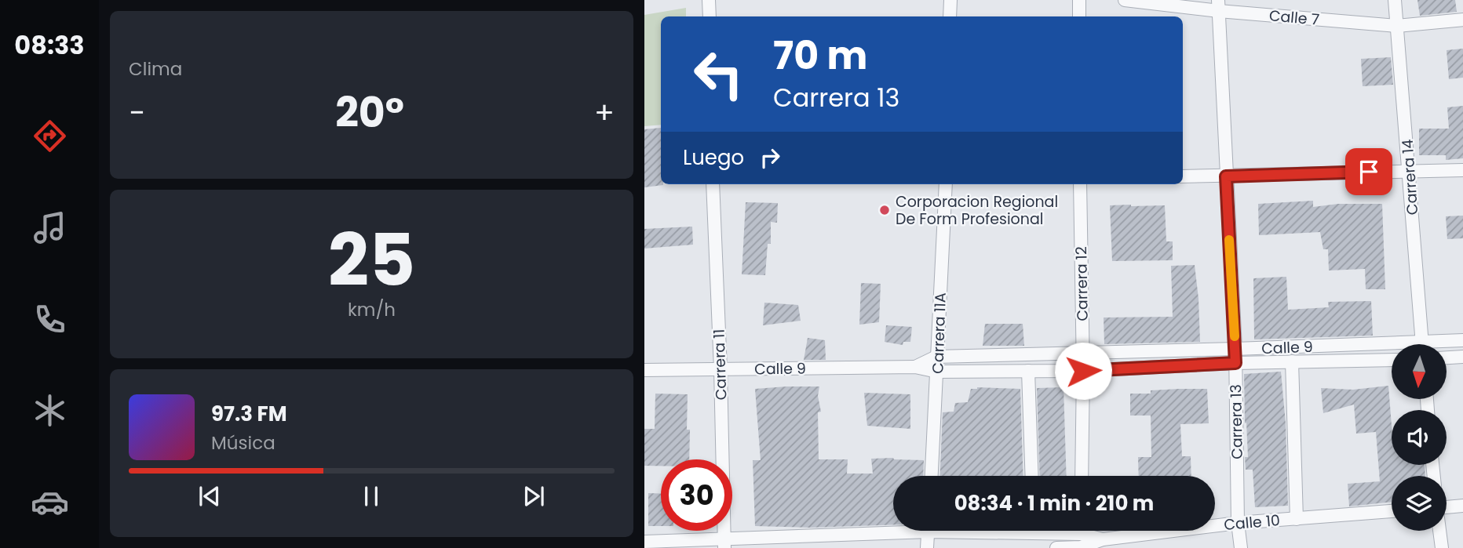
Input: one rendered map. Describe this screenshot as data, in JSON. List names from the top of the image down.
{
  "streets": {
    "street": [
      "Calle 7",
      "Carrera 14",
      "Carrera 12",
      "Carrera 11A",
      "Calle 9",
      "Carrera 11",
      "Carrera 13",
      "Calle 10"
    ]
  },
  "crossings": [
    ["Calle 7", "Carrera 14"],
    ["Calle 7", "Carrera 13"],
    ["Carrera 12", "Calle 9"],
    ["Carrera 11A", "Calle 9"],
    ["Calle 9", "Carrera 11"],
    ["Calle 9", "Carrera 13"],
    ["Carrera 11", "Calle 10"],
    ["Carrera 13", "Calle 10"]
  ],
  "places": ["Corporacion Regional De Form Profesional"],
  "north": "bottom",
  "page": {
    "tabs": "08:33",
    "tile": [
      "Clima",
      ["25", "km/h"]
    ],
    "turn": ["70 m", "Carrera 13"],
    "heat": ["−", "20°", "+"],
    "then": "Luego",
    "song": ["97.3 FM", "Música"],
    "limit": "30",
    "trip": "08:34 · 1 min · 210 m"
  }
}
